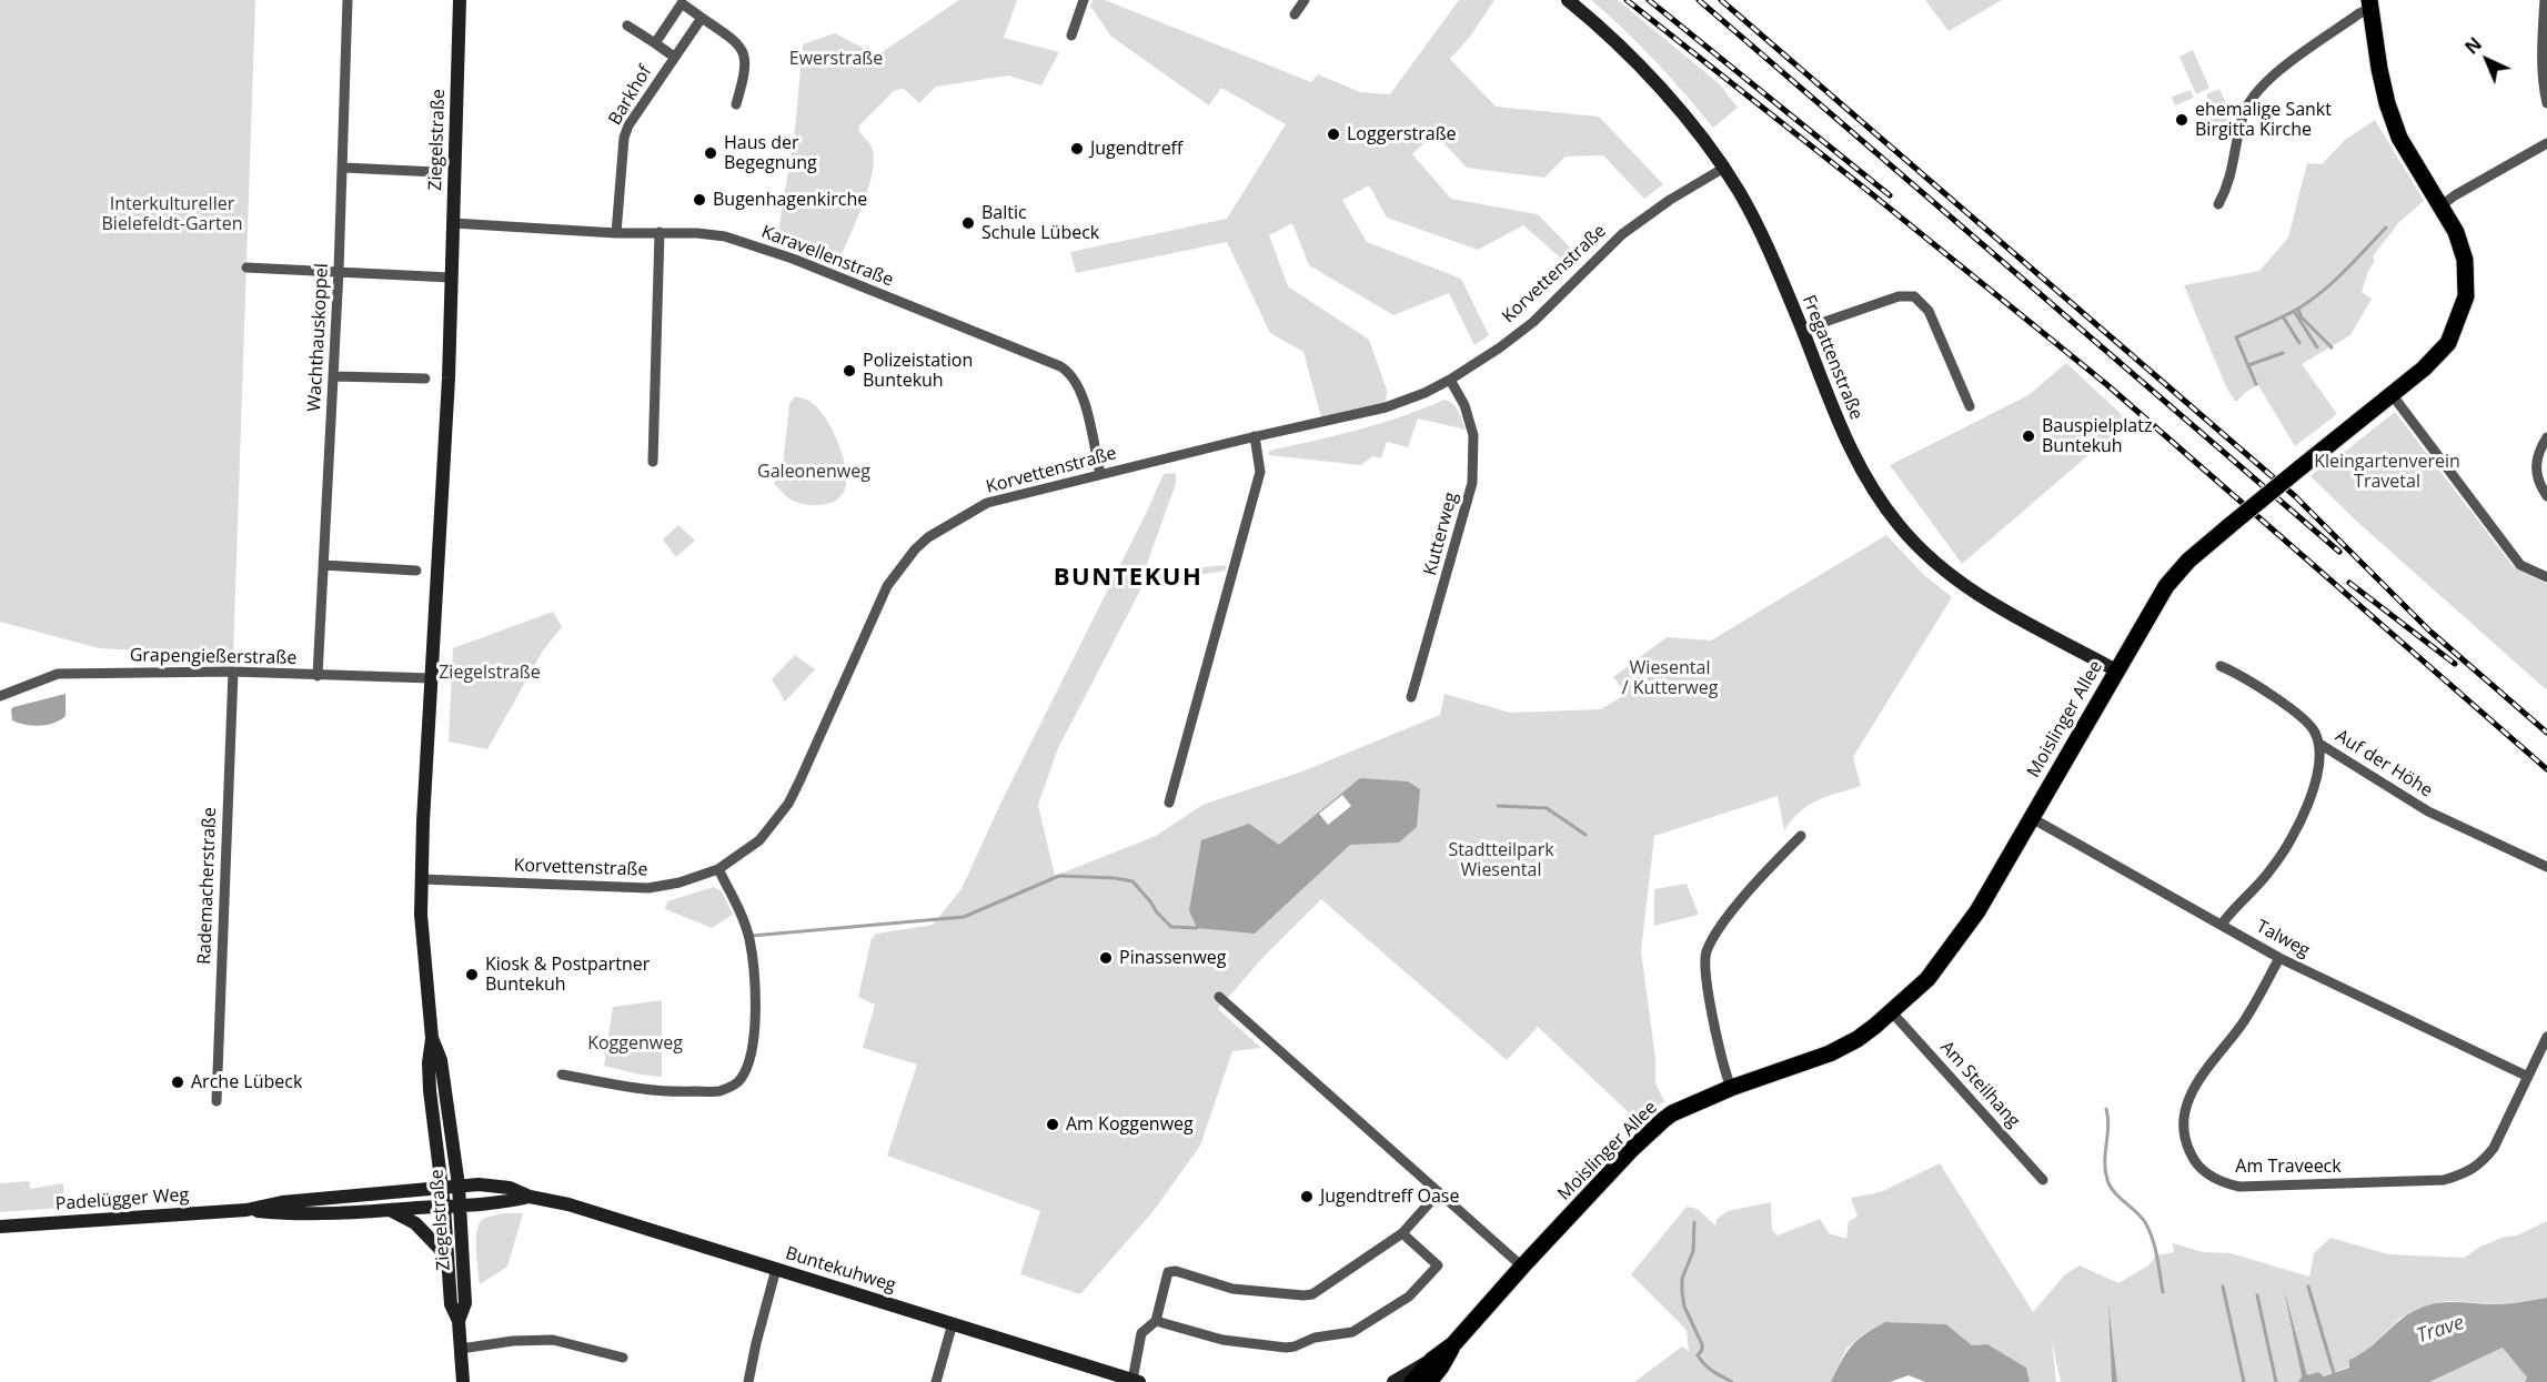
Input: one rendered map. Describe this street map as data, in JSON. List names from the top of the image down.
{
  "streets": {
    "main road": [
      "Ziegelstraße",
      "Fregattenstraße",
      "Moislinger Allee",
      "Padelügger Weg",
      "Buntekuhweg"
    ],
    "street": [
      "Barkhof",
      "Karavellenstraße",
      "Korvettenstraße",
      "Wachthauskoppel",
      "Kutterweg",
      "Grapengießerstraße",
      "Auf der Höhe",
      "Rademacherstraße",
      "Talweg",
      "Am Steilhang",
      "Am Traveeck"
    ]
  },
  "crossings": [
    ["Barkhof", "Karavellenstraße"],
    ["Ziegelstraße", "Karavellenstraße"],
    ["Ziegelstraße", "Korvettenstraße"],
    ["Ziegelstraße", "Grapengießerstraße"],
    ["Ziegelstraße", "Padelügger Weg"],
    ["Ziegelstraße", "Buntekuhweg"],
    ["Karavellenstraße", "Korvettenstraße"],
    ["Korvettenstraße", "Fregattenstraße"],
    ["Korvettenstraße", "Kutterweg"],
    ["Wachthauskoppel", "Grapengießerstraße"],
    ["Fregattenstraße", "Moislinger Allee"],
    ["Grapengießerstraße", "Rademacherstraße"],
    ["Moislinger Allee", "Talweg"],
    ["Moislinger Allee", "Am Steilhang"],
    ["Talweg", "Am Traveeck"],
    ["Padelügger Weg", "Buntekuhweg"]
  ],
  "districts": ["BUNTEKUH"],
  "water": ["Trave"],
  "parks": [
    "Ewerstraße",
    "Interkultureller Bielefeldt-Garten",
    "Kleingartenverein Travetal",
    "Galeonenweg",
    "Wiesental / Kutterweg",
    "Ziegelstraße",
    "Stadtteilpark Wiesental",
    "Koggenweg"
  ],
  "places": [
    "ehemalige Sankt Birgitta Kirche",
    "Loggerstraße",
    "Jugendtreff",
    "Haus der Begegnung",
    "Bugenhagenkirche",
    "Baltic Schule Lübeck",
    "Polizeistation Buntekuh",
    "Bauspielplatz Buntekuh",
    "Pinassenweg",
    "Kiosk & Postpartner Buntekuh",
    "Arche Lübeck",
    "Am Koggenweg",
    "Jugendtreff Oase"
  ],
  "north": "top left"
}
